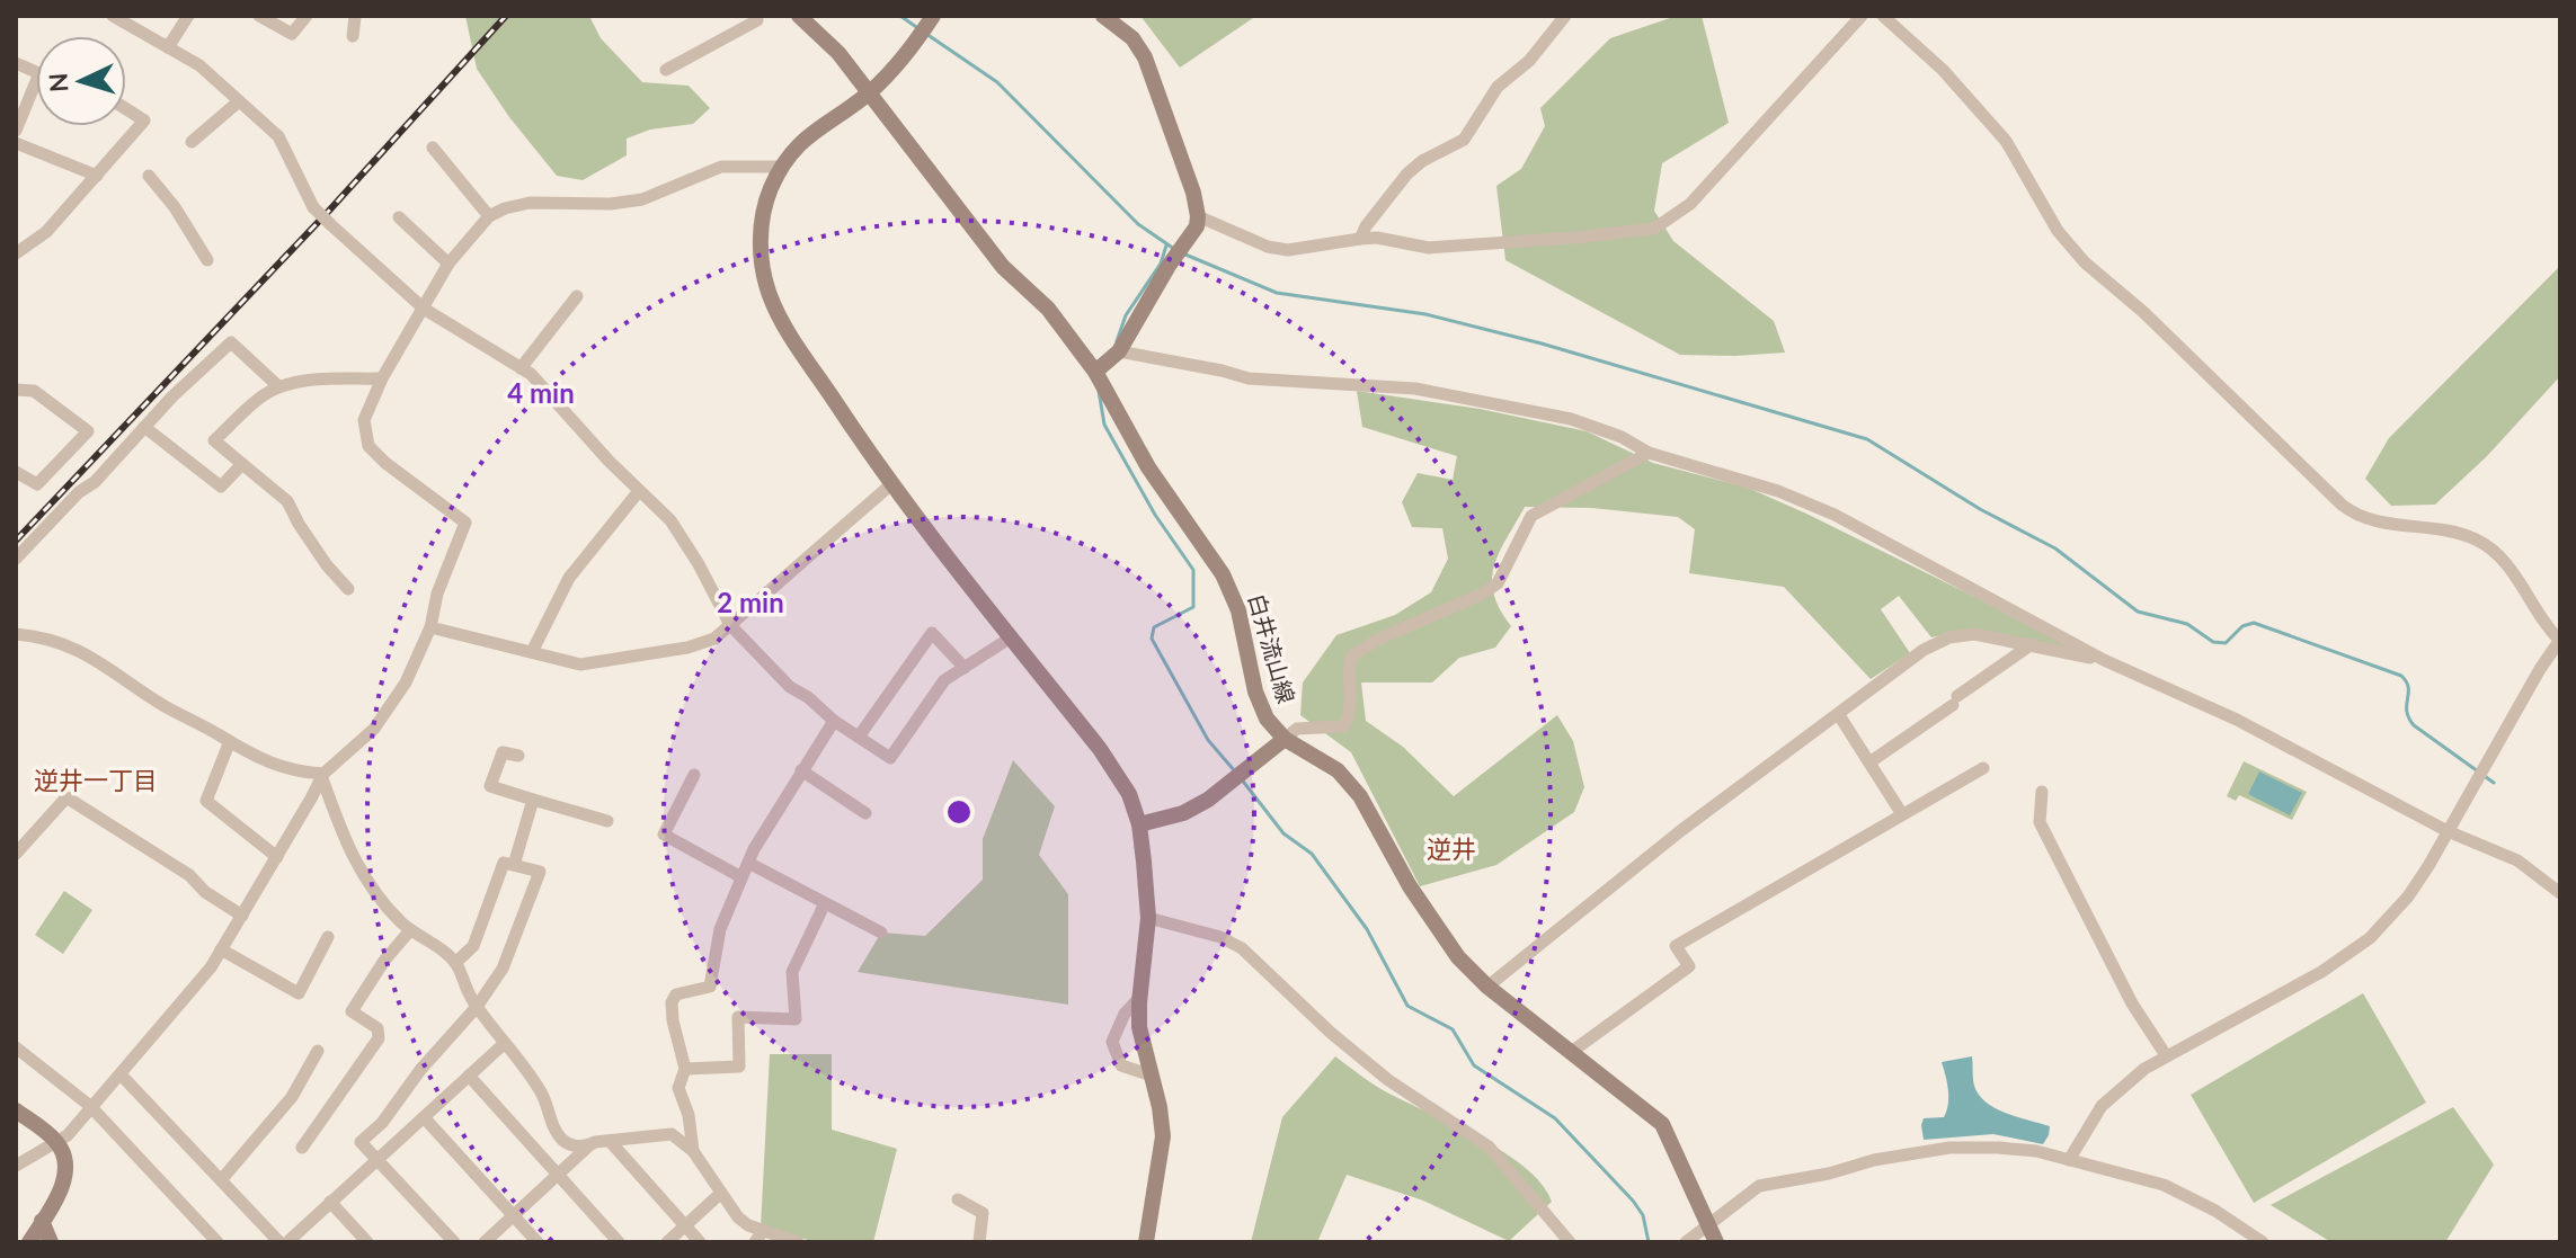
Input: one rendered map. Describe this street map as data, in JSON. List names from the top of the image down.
{
  "streets": {
    "street": ["白井流山線"]
  },
  "districts": ["逆井一丁目", "逆井"],
  "north": "left",
  "rings": ["4 min", "2 min"]
}
